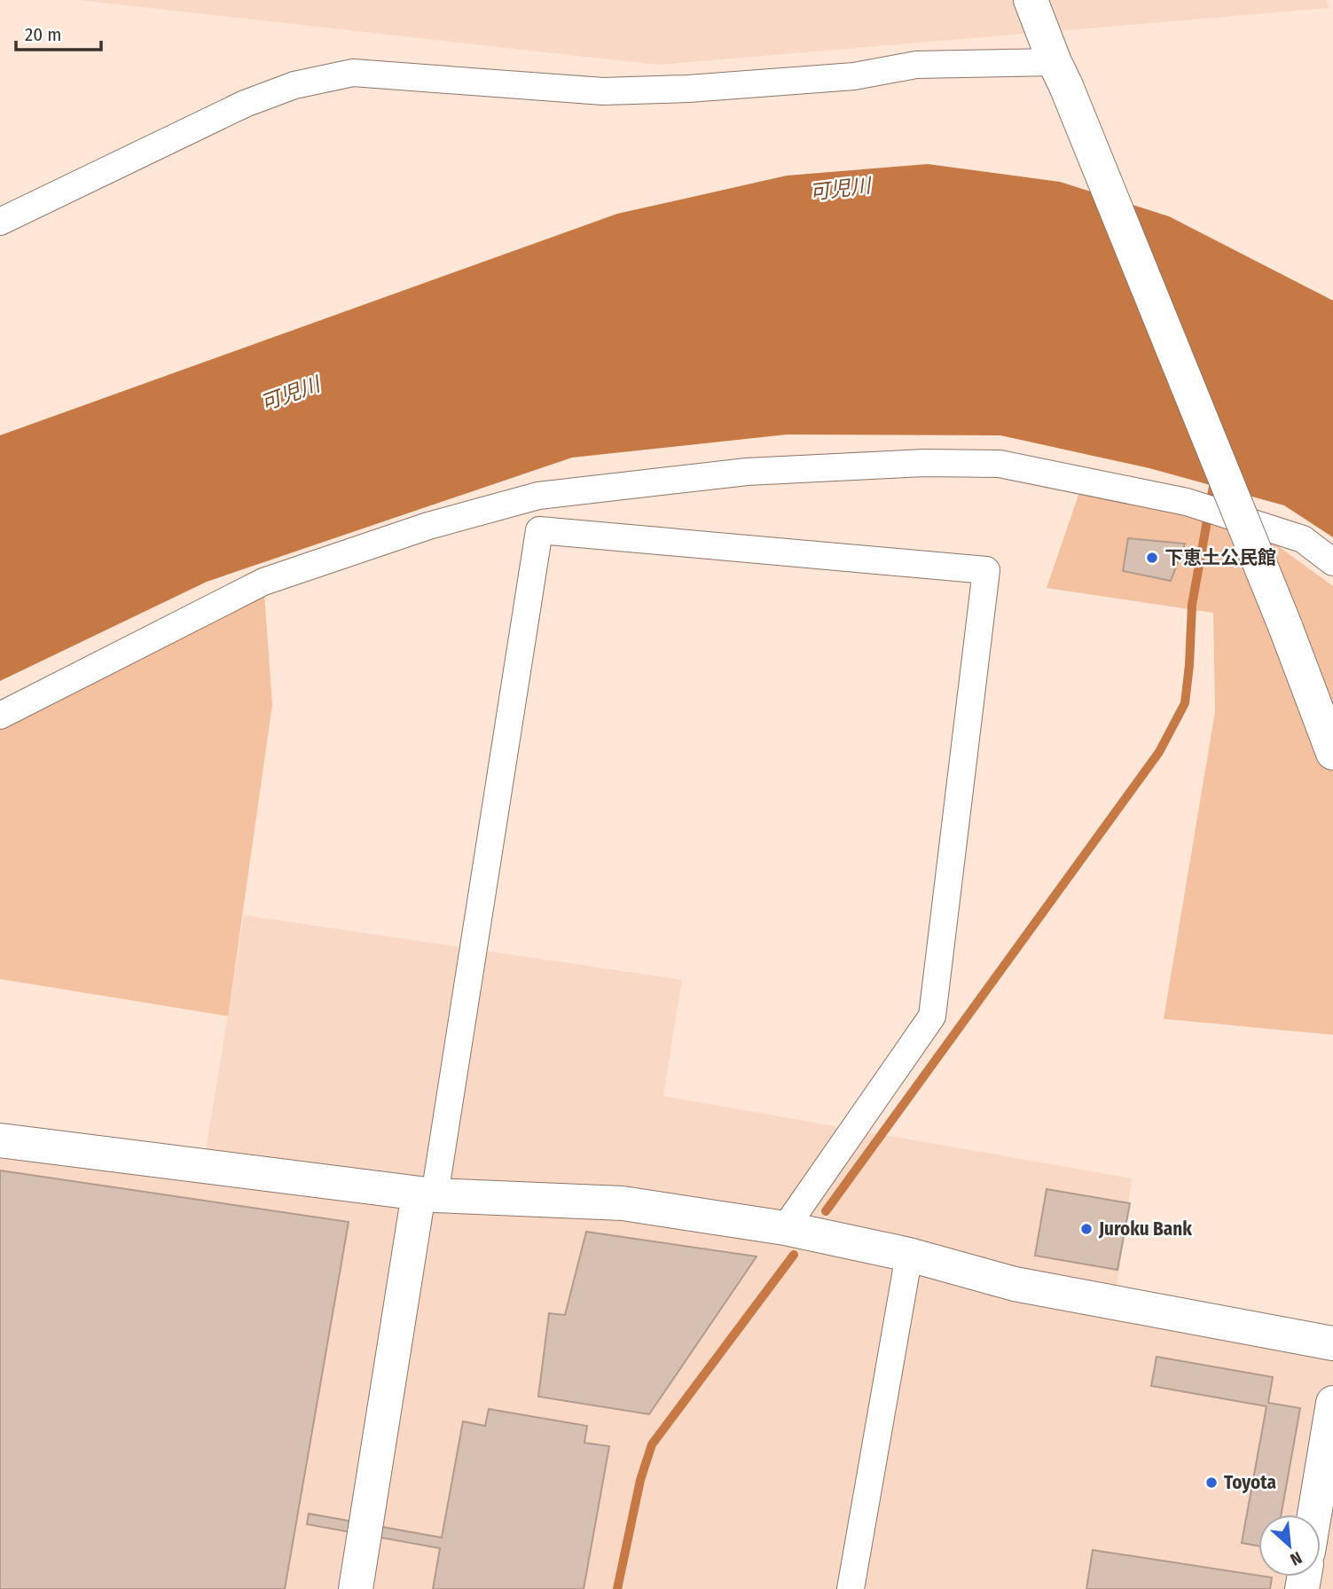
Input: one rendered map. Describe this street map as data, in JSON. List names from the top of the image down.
{
  "water": ["可児川"],
  "places": ["下恵土公民館", "Juroku Bank", "Toyota"],
  "scale_bar": "20 m",
  "north": "bottom right"
}
